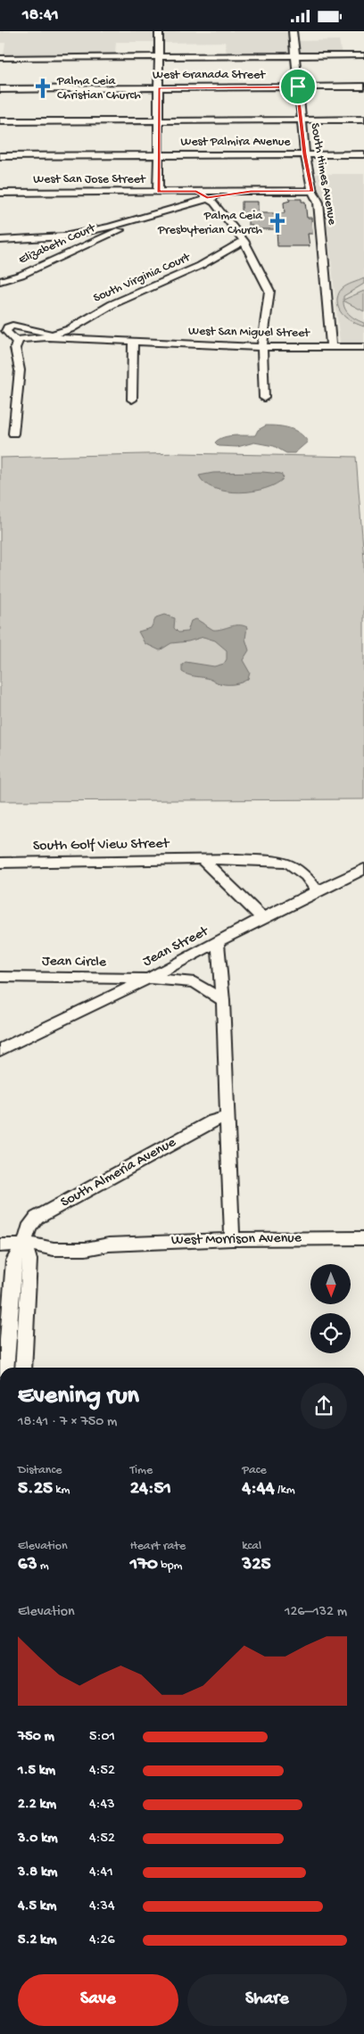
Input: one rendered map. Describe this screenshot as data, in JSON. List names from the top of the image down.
{
  "streets": {
    "street": [
      "West Granada Street",
      "West Palmira Avenue",
      "South Himes Avenue",
      "West San Jose Street",
      "Elizabeth Court",
      "South Virginia Court",
      "West San Miguel Street",
      "South Golf View Street",
      "Jean Street",
      "Jean Circle",
      "South Almeria Avenue",
      "West Morrison Avenue"
    ]
  },
  "crossings": [
    ["West Granada Street", "South Himes Avenue"],
    ["West Palmira Avenue", "South Himes Avenue"],
    ["South Himes Avenue", "West San Jose Street"],
    ["South Himes Avenue", "West San Miguel Street"],
    ["South Virginia Court", "West San Miguel Street"],
    ["South Golf View Street", "Jean Street"],
    ["Jean Street", "Jean Circle"],
    ["South Almeria Avenue", "West Morrison Avenue"]
  ],
  "places": {
    "church": ["Palma Ceia Christian Church", "Palma Ceia Presbyterian Church"]
  },
  "north": "bottom",
  "page": {
    "status": "18:41",
    "heading": ["Evening run", "18:41 · 7 × 750 m"],
    "stats": [
      ["Distance", "5.25 km"],
      ["Time", "24:51"],
      ["Pace", "4:44 /km"],
      ["Elevation", "63 m"],
      ["Heart rate", "170 bpm"],
      ["kcal", "325"]
    ],
    "chart": ["Elevation", "126–132 m"],
    "list": [
      {
        "name": "750 m",
        "note": "5:01"
      },
      {
        "name": "1.5 km",
        "note": "4:52"
      },
      {
        "name": "2.2 km",
        "note": "4:43"
      },
      {
        "name": "3.0 km",
        "note": "4:52"
      },
      {
        "name": "3.8 km",
        "note": "4:41"
      },
      {
        "name": "4.5 km",
        "note": "4:34"
      },
      {
        "name": "5.2 km",
        "note": "4:26"
      }
    ],
    "buttons": ["Save", "Share"]
  }
}
